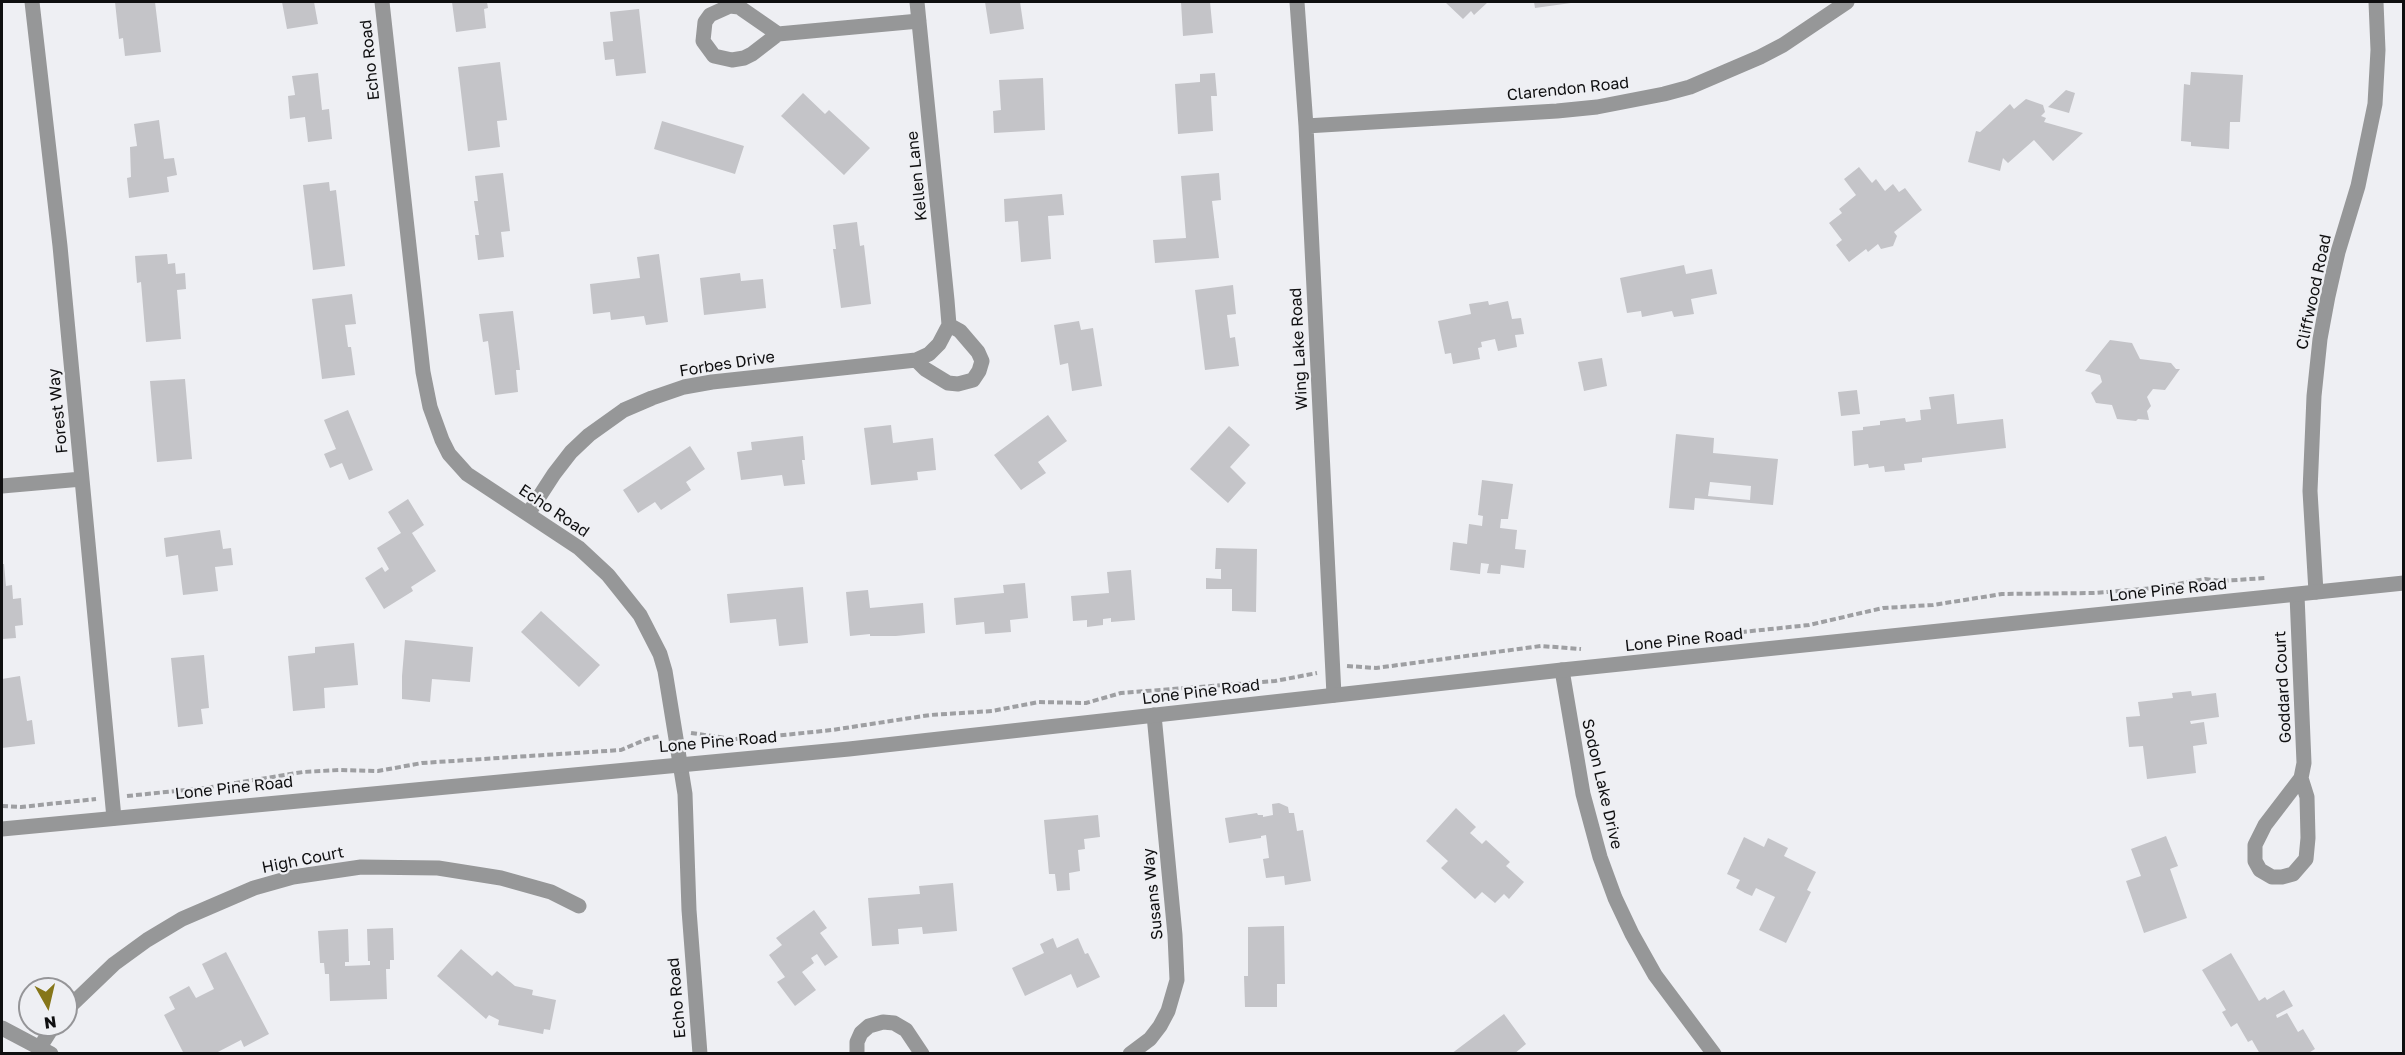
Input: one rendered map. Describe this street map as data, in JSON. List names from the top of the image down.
{
  "streets": {
    "street": [
      "Echo Road",
      "Clarendon Road",
      "Kellen Lane",
      "Cliffwood Road",
      "Wing Lake Road",
      "Forbes Drive",
      "Forest Way",
      "Lone Pine Road",
      "Goddard Court",
      "Sodon Lake Drive",
      "High Court",
      "Susans Way"
    ]
  },
  "crossings": [
    ["Echo Road", "Forbes Drive"],
    ["Echo Road", "Lone Pine Road"],
    ["Clarendon Road", "Wing Lake Road"],
    ["Kellen Lane", "Forbes Drive"],
    ["Cliffwood Road", "Lone Pine Road"],
    ["Wing Lake Road", "Lone Pine Road"],
    ["Forest Way", "Lone Pine Road"],
    ["Lone Pine Road", "Goddard Court"],
    ["Lone Pine Road", "Sodon Lake Drive"],
    ["Lone Pine Road", "Susans Way"]
  ],
  "north": "bottom"
}
